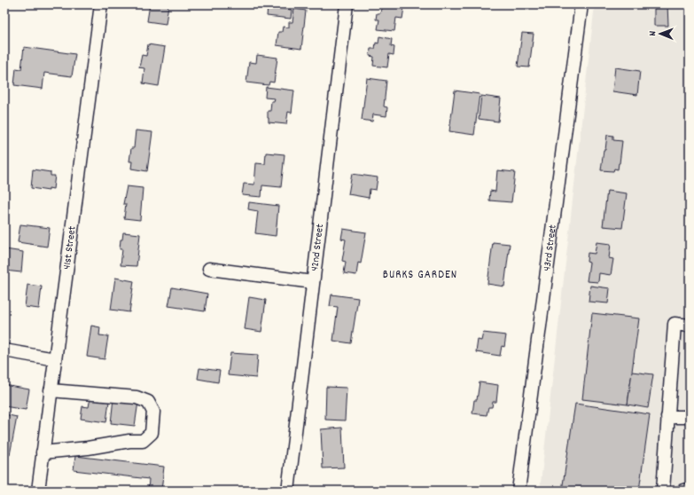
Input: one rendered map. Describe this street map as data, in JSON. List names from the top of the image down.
{
  "streets": {
    "street": ["41st Street", "42nd Street", "43rd Street"]
  },
  "districts": ["BURKS GARDEN"],
  "north": "left"
}
